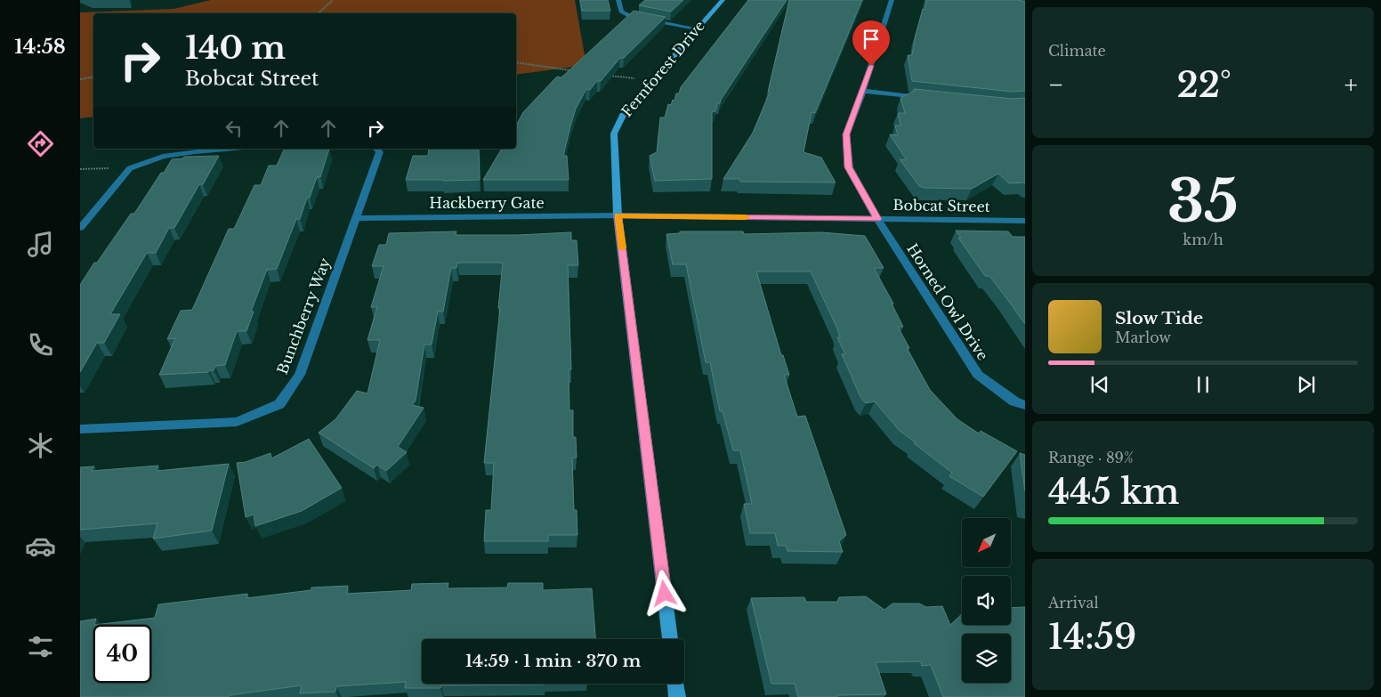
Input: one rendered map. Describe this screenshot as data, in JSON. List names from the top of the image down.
{
  "streets": {
    "street": [
      "Fernforest Drive",
      "Hackberry Gate",
      "Bobcat Street",
      "Horned Owl Drive",
      "Bunchberry Way"
    ]
  },
  "crossings": [
    ["Fernforest Drive", "Hackberry Gate"],
    ["Fernforest Drive", "Bobcat Street"],
    ["Hackberry Gate", "Bobcat Street"],
    ["Hackberry Gate", "Bunchberry Way"],
    ["Bobcat Street", "Horned Owl Drive"]
  ],
  "north": "bottom left",
  "page": {
    "tabs": "14:58",
    "tile": [
      "Climate",
      ["35", "km/h"],
      ["Range · 89%", "445 km"],
      ["Arrival", "14:59"]
    ],
    "turn": ["140 m", "Bobcat Street"],
    "heat": ["−", "22°", "+"],
    "song": ["Slow Tide", "Marlow"],
    "limit": "40",
    "trip": "14:59 · 1 min · 370 m"
  }
}
